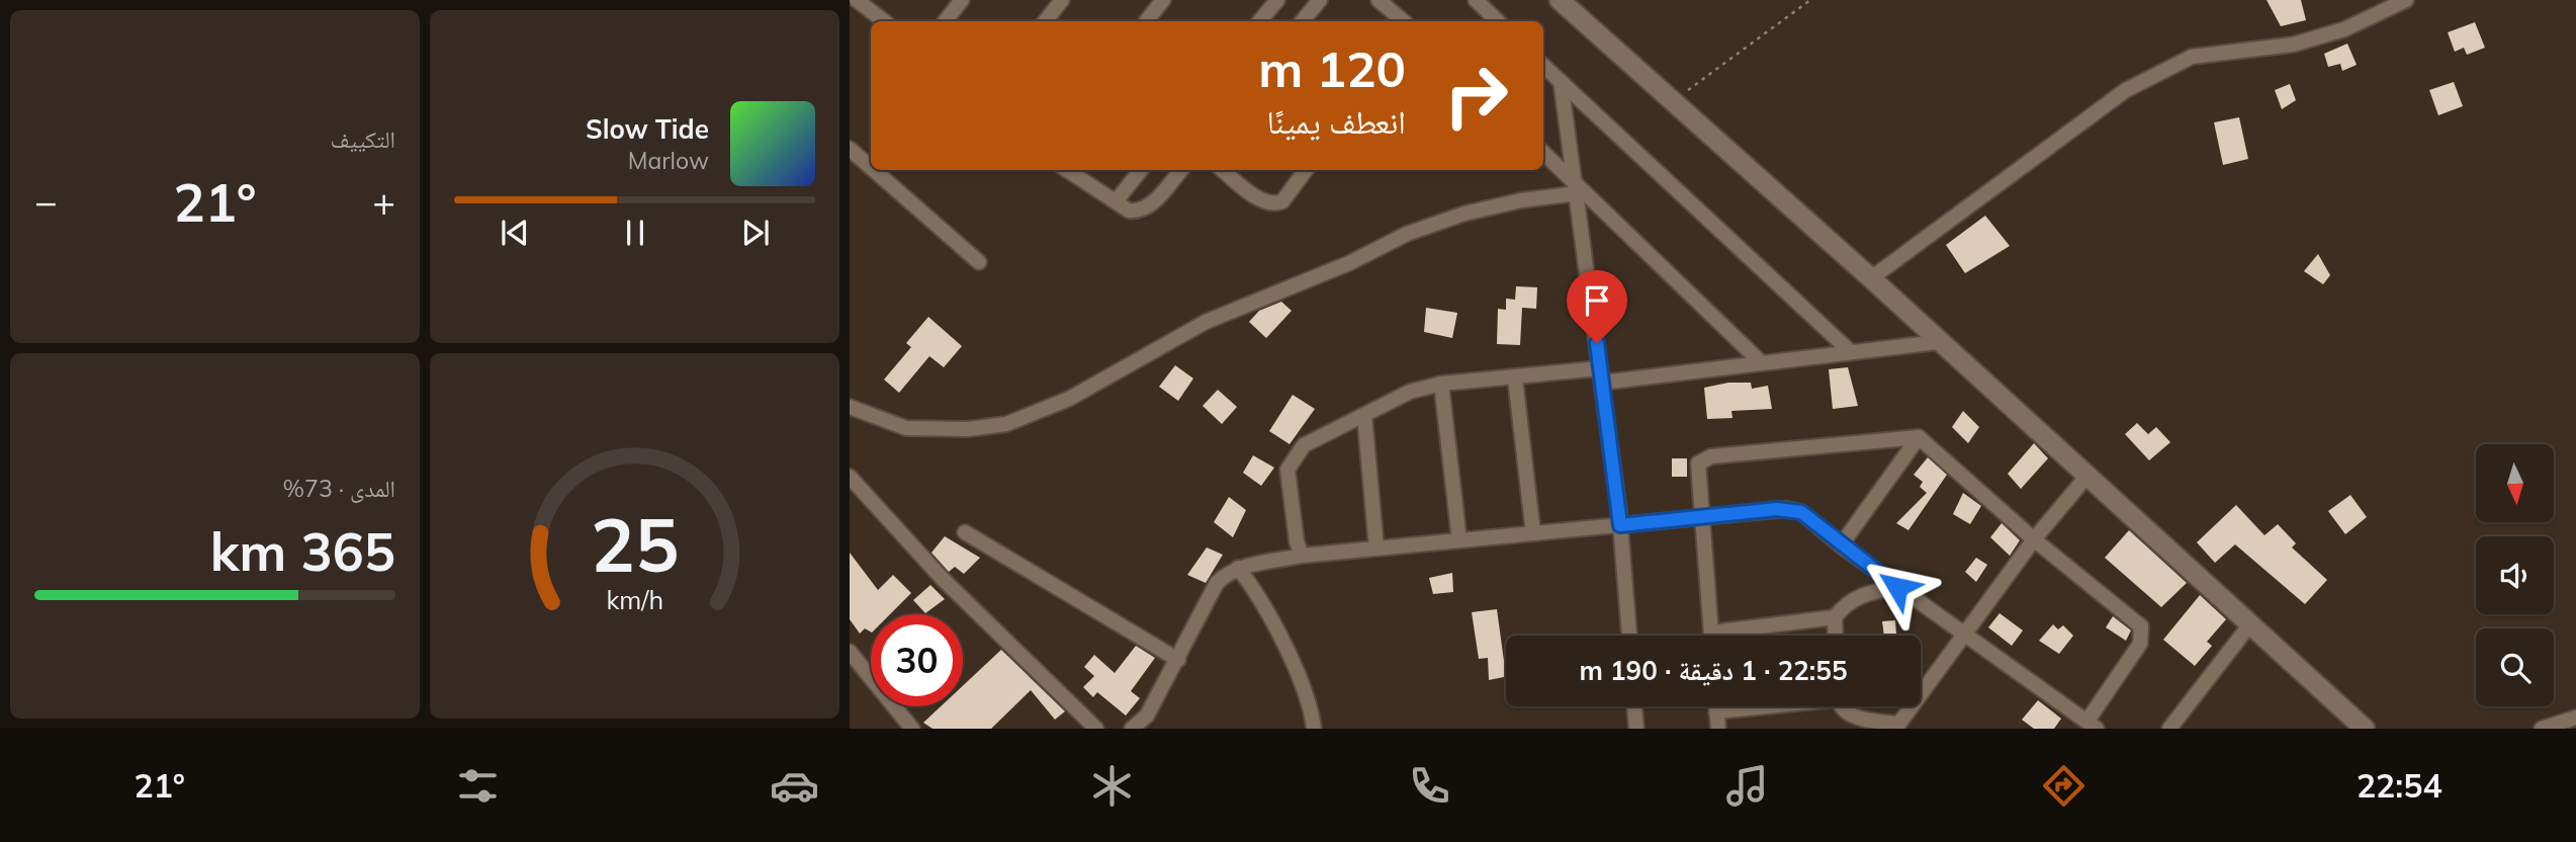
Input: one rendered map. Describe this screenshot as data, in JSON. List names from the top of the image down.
{
  "north": "bottom",
  "page": {
    "tile": [
      "التكييف",
      ["المدى · 73%", "365 km"]
    ],
    "turn": ["120 m", "انعطف يمينًا"],
    "song": ["Slow Tide", "Marlow"],
    "heat": ["−", "21°", "+"],
    "limit": "30",
    "trip": "22:55 · 1 دقيقة · 190 m",
    "tabs": ["22:54", "21°"],
    "gauge": ["25", "km/h"]
  }
}
